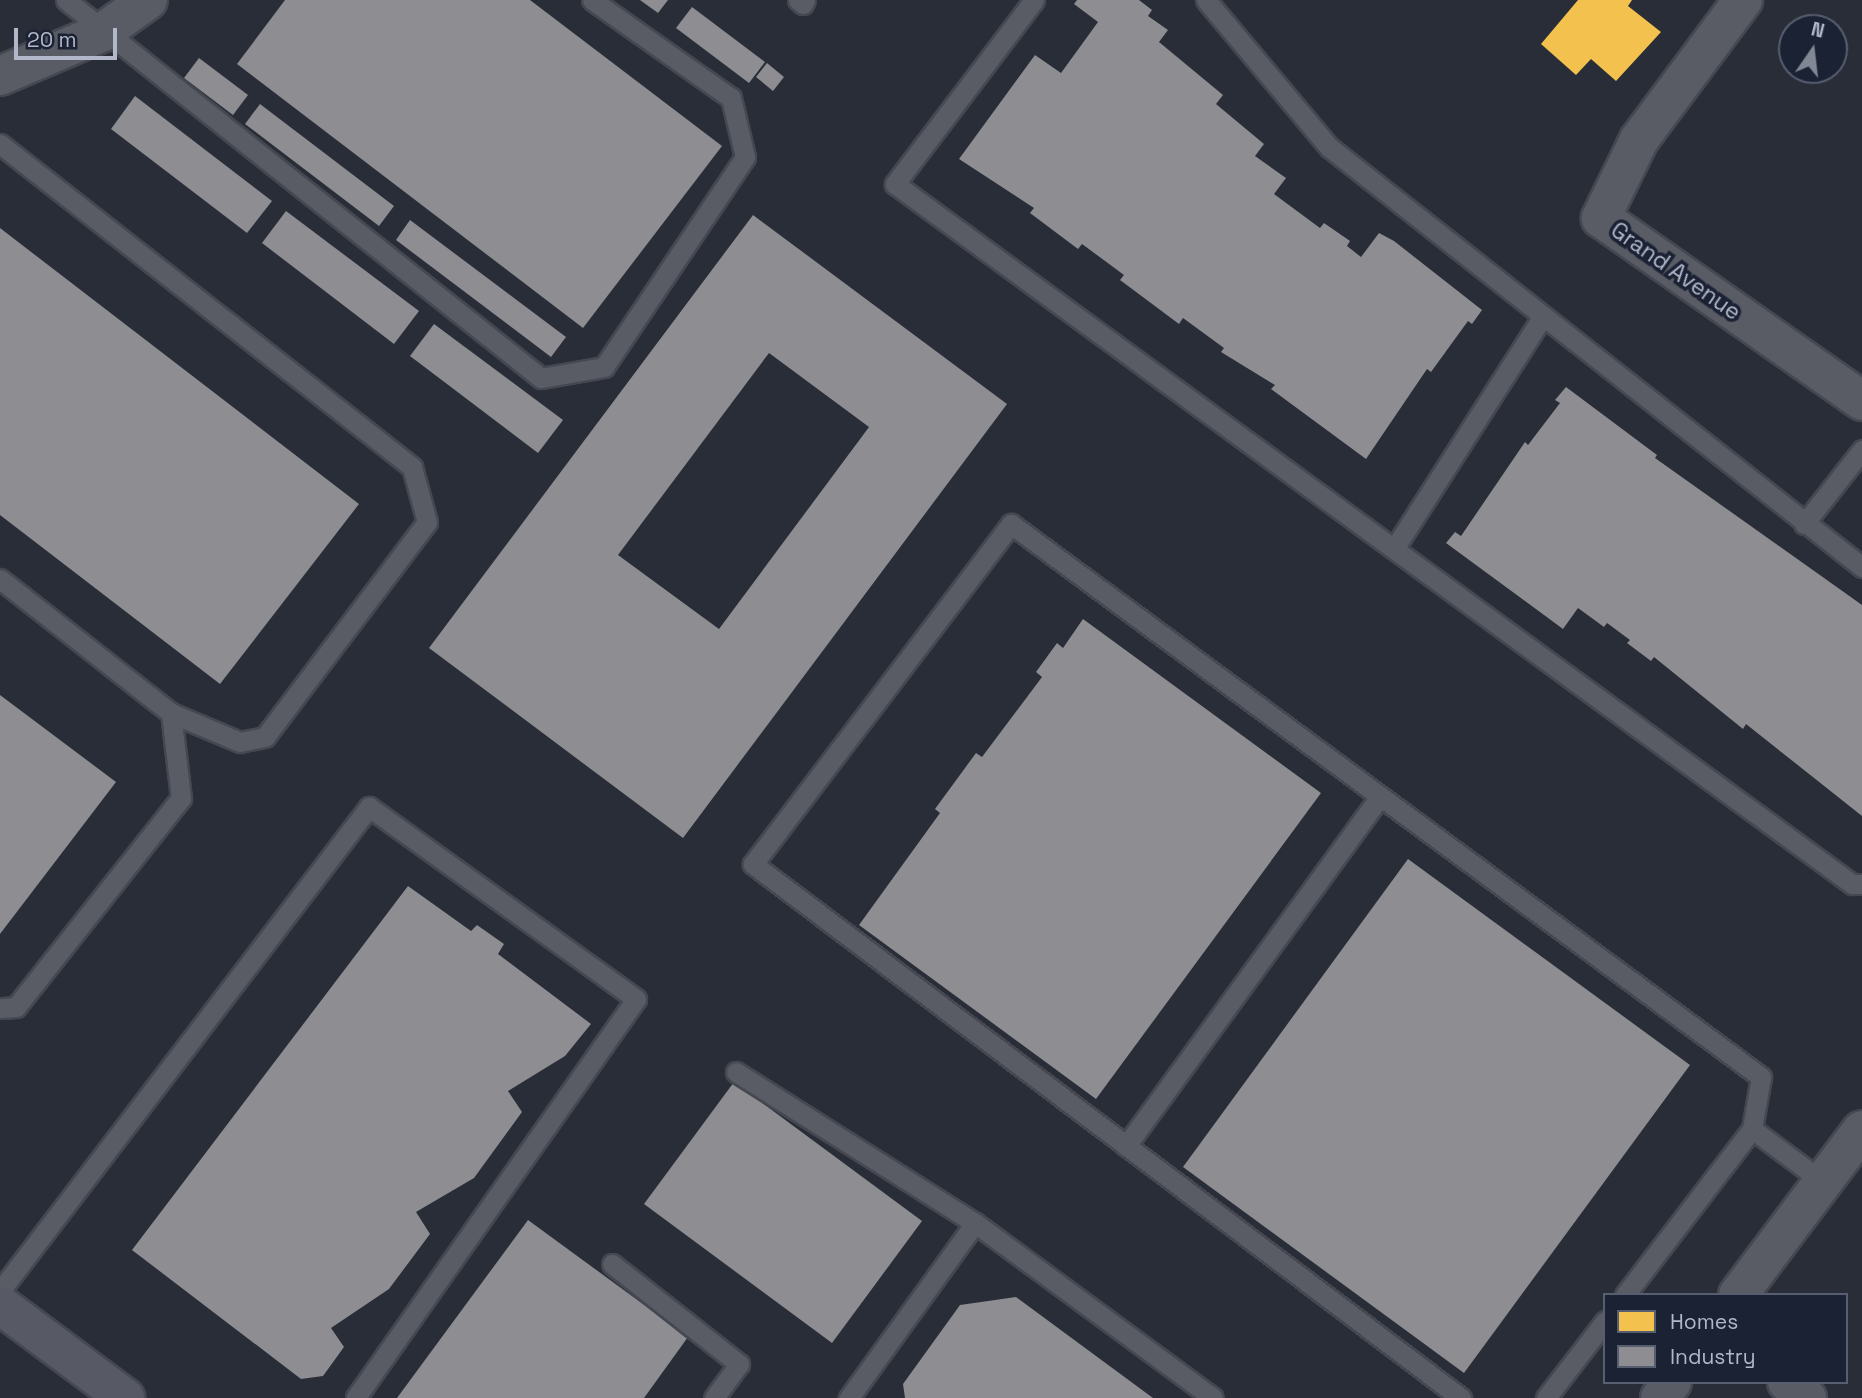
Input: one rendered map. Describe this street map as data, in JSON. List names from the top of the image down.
{
  "streets": {
    "street": ["Grand Avenue"]
  },
  "legend": ["Homes", "Industry"],
  "scale_bar": "20 m",
  "north": "top"
}
